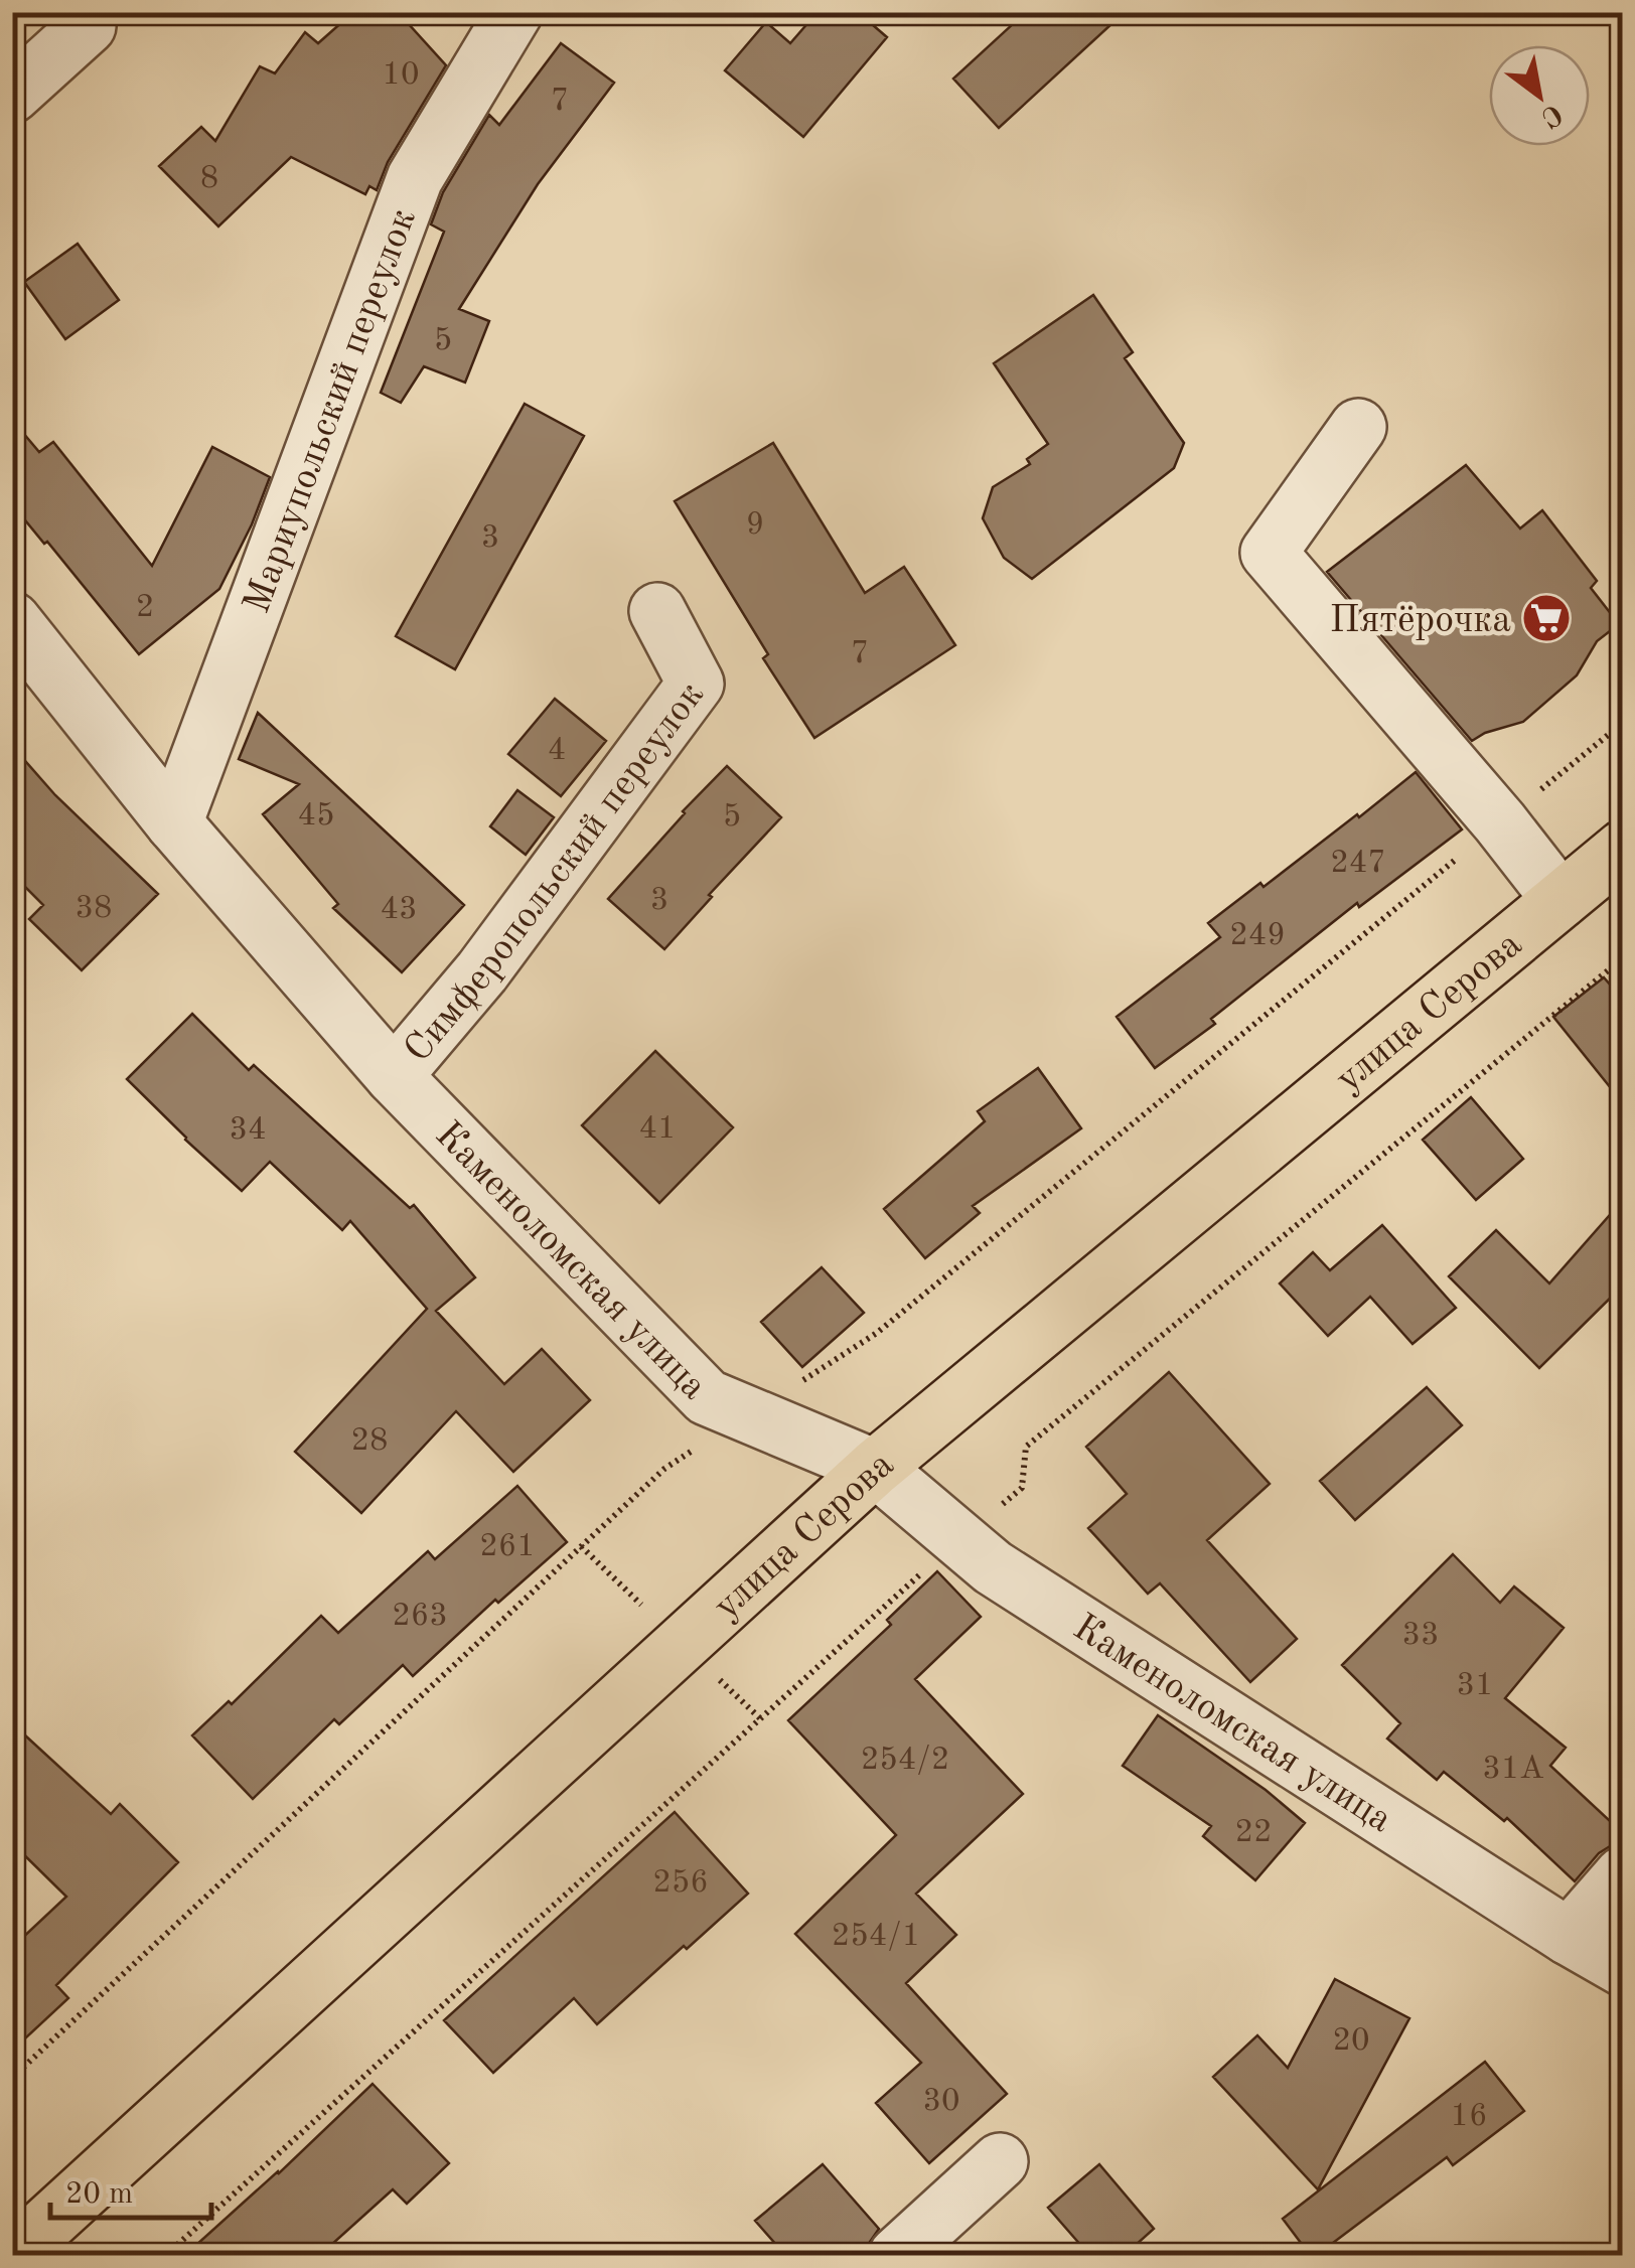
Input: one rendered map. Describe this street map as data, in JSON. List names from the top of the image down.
{
  "streets": {
    "main road": ["улица Серова"],
    "street": ["Мариупольский переулок", "Симферопольский переулок", "Каменоломская улица"]
  },
  "crossings": [
    ["Мариупольский переулок", "Каменоломская улица"],
    ["Симферопольский переулок", "Каменоломская улица"],
    ["улица Серова", "Каменоломская улица"]
  ],
  "places": {
    "supermarket": ["Пятёрочка"]
  },
  "house_numbers": [
    "10",
    "7",
    "8",
    "5",
    "9",
    "3",
    "2",
    "7",
    "4",
    "45",
    "5",
    "247",
    "3",
    "38",
    "43",
    "249",
    "41",
    "34",
    "28",
    "261",
    "263",
    "33",
    "31",
    "254/2",
    "31А",
    "22",
    "256",
    "254/1",
    "20",
    "30",
    "16"
  ],
  "scale_bar": "20 m",
  "north": "bottom right"
}
